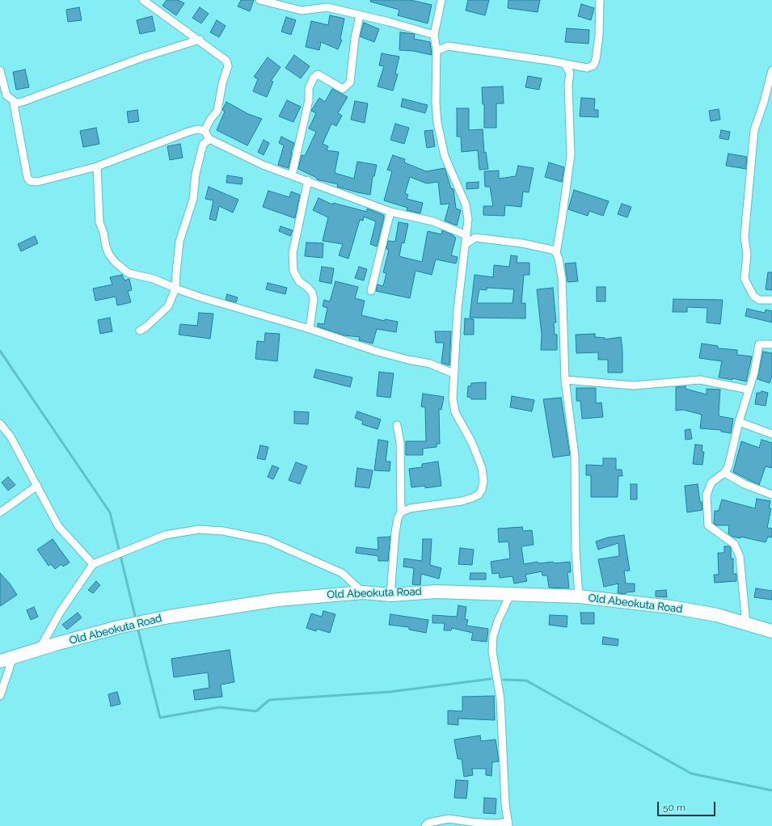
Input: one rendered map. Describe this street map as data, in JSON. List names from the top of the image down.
{
  "streets": {
    "highway": ["Old Abeokuta Road"]
  },
  "scale_bar": "50 m"
}
